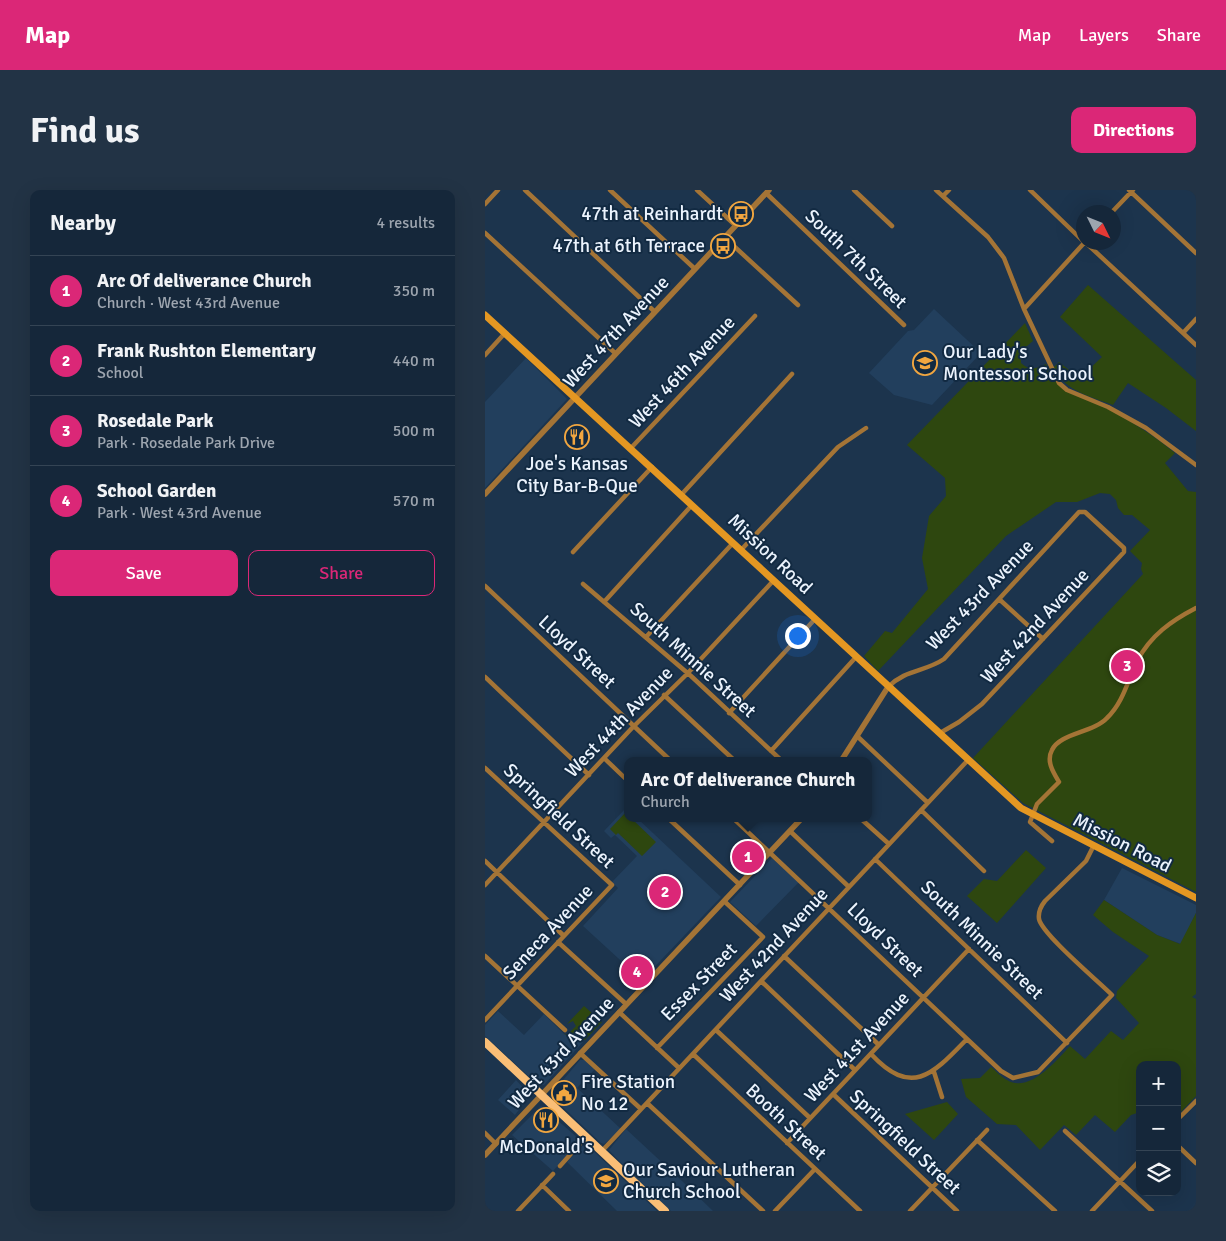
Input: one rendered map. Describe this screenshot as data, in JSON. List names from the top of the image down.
{
  "streets": {
    "main road": ["Mission Road"],
    "street": [
      "South 7th Street",
      "West 47th Avenue",
      "West 46th Avenue",
      "West 43rd Avenue",
      "West 42nd Avenue",
      "Lloyd Street",
      "South Minnie Street",
      "West 44th Avenue",
      "Springfield Street",
      "Seneca Avenue",
      "Essex Street",
      "West 41st Avenue",
      "Booth Street"
    ]
  },
  "crossings": [
    ["South 7th Street", "West 47th Avenue"],
    ["West 47th Avenue", "Mission Road"],
    ["West 46th Avenue", "Mission Road"],
    ["Mission Road", "West 43rd Avenue"],
    ["Mission Road", "West 42nd Avenue"],
    ["Mission Road", "West 44th Avenue"],
    ["West 43rd Avenue", "West 42nd Avenue"],
    ["West 43rd Avenue", "Lloyd Street"],
    ["West 43rd Avenue", "Essex Street"],
    ["West 42nd Avenue", "Lloyd Street"],
    ["West 42nd Avenue", "South Minnie Street"],
    ["West 42nd Avenue", "Springfield Street"],
    ["West 42nd Avenue", "Booth Street"],
    ["Lloyd Street", "South Minnie Street"],
    ["Lloyd Street", "West 44th Avenue"],
    ["Lloyd Street", "West 41st Avenue"],
    ["South Minnie Street", "West 44th Avenue"],
    ["South Minnie Street", "West 41st Avenue"],
    ["West 44th Avenue", "Springfield Street"],
    ["Springfield Street", "Seneca Avenue"],
    ["Springfield Street", "West 41st Avenue"],
    ["West 41st Avenue", "Booth Street"]
  ],
  "places": {
    "bus stop": ["47th at Reinhardt", "47th at 6th Terrace"],
    "school or university": ["Our Lady's Montessori School", "Our Saviour Lutheran Church School"],
    "restaurant": ["Joe's Kansas City Bar-B-Que", "McDonald's"],
    "public building": ["Fire Station No 12"]
  },
  "north": "bottom right",
  "page": {
    "header": "Map",
    "nav": ["Map", "Layers", "Share"],
    "buttons": [
      "Directions",
      ["Save", "Share"]
    ],
    "title": "Find us",
    "heading": ["Nearby", "4 results"],
    "list": [
      {
        "mark": "1",
        "name": "Arc Of deliverance Church",
        "note": "Church · West 43rd Avenue",
        "value": "350 m"
      },
      {
        "mark": "2",
        "name": "Frank Rushton Elementary",
        "note": "School",
        "value": "440 m"
      },
      {
        "mark": "3",
        "name": "Rosedale Park",
        "note": "Park · Rosedale Park Drive",
        "value": "500 m"
      },
      {
        "mark": "4",
        "name": "School Garden",
        "note": "Park · West 43rd Avenue",
        "value": "570 m"
      }
    ],
    "pins": [
      "3",
      "1",
      "2",
      "4"
    ],
    "popup": ["Arc Of deliverance Church", "Church"],
    "map_buttons": ["+", "−"]
  }
}
